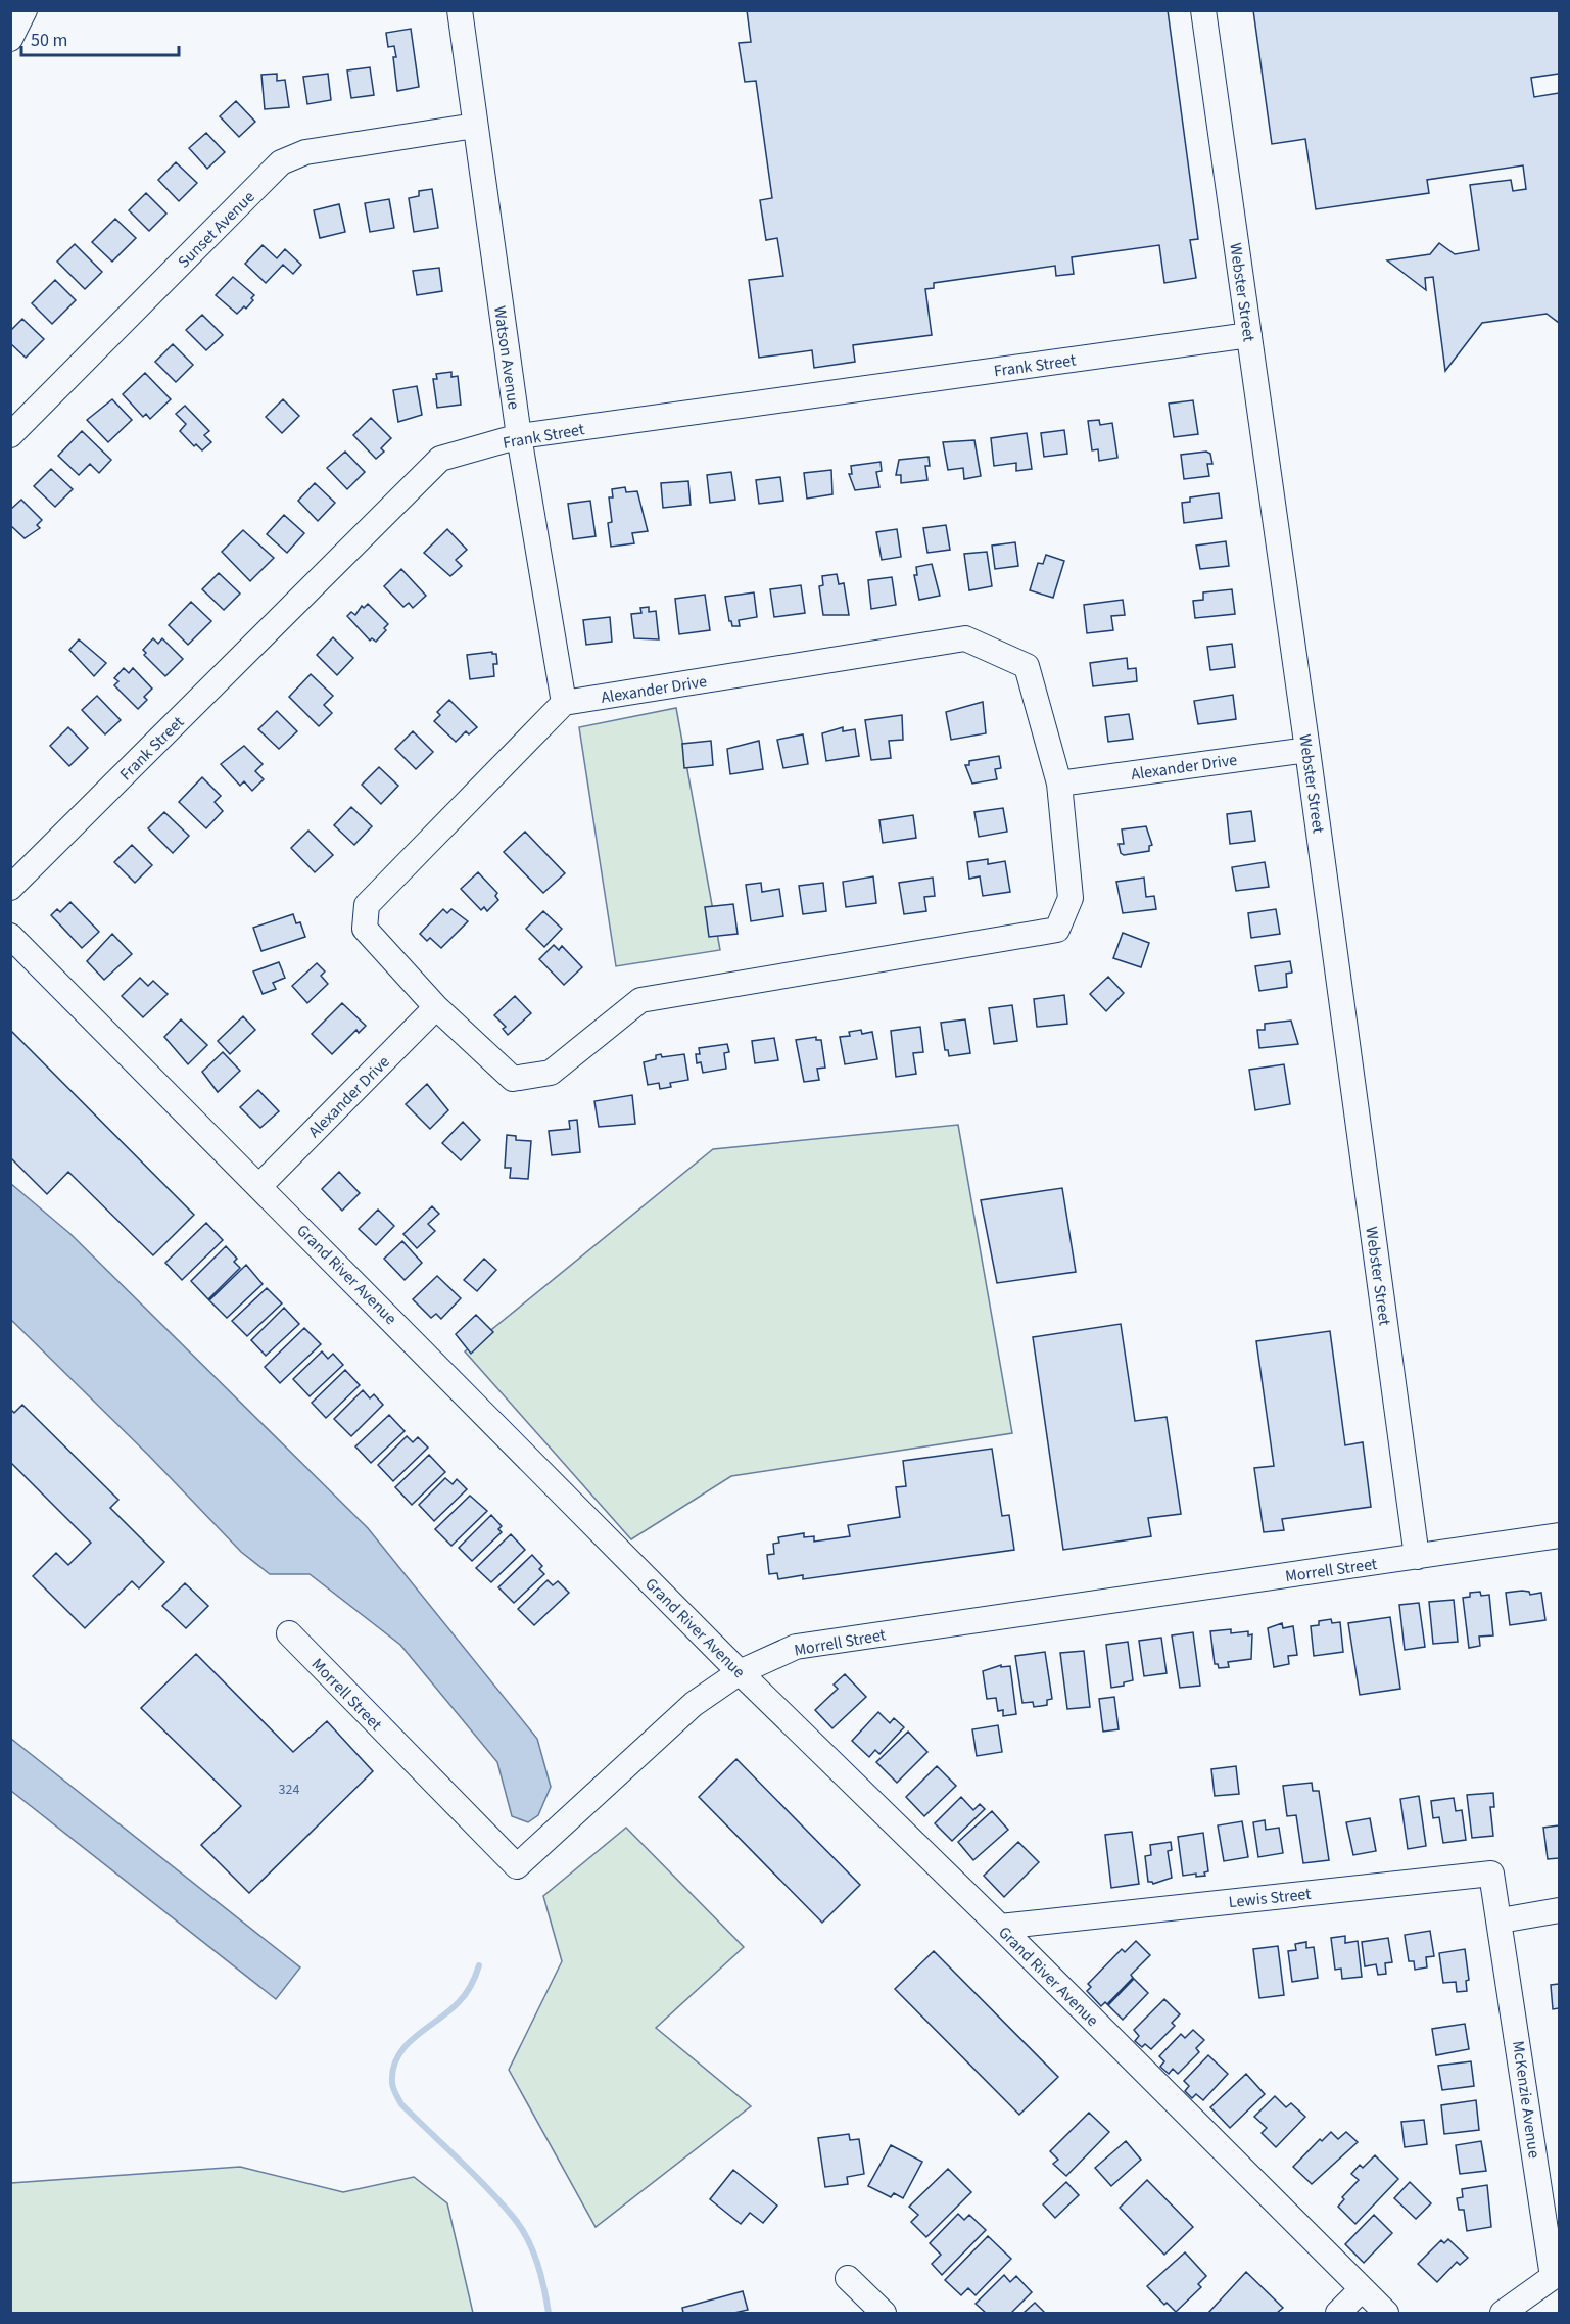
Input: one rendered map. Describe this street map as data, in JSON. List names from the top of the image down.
{
  "streets": {
    "street": [
      "Sunset Avenue",
      "Webster Street",
      "Watson Avenue",
      "Frank Street",
      "Alexander Drive",
      "Grand River Avenue",
      "Morrell Street",
      "Lewis Street",
      "McKenzie Avenue"
    ]
  },
  "crossings": [
    ["Sunset Avenue", "Watson Avenue"],
    ["Webster Street", "Frank Street"],
    ["Webster Street", "Alexander Drive"],
    ["Webster Street", "Morrell Street"],
    ["Watson Avenue", "Frank Street"],
    ["Watson Avenue", "Alexander Drive"],
    ["Alexander Drive", "Grand River Avenue"],
    ["Grand River Avenue", "Morrell Street"],
    ["Grand River Avenue", "Lewis Street"],
    ["Lewis Street", "McKenzie Avenue"]
  ],
  "house_numbers": ["324"],
  "scale_bar": "50 m"
}
